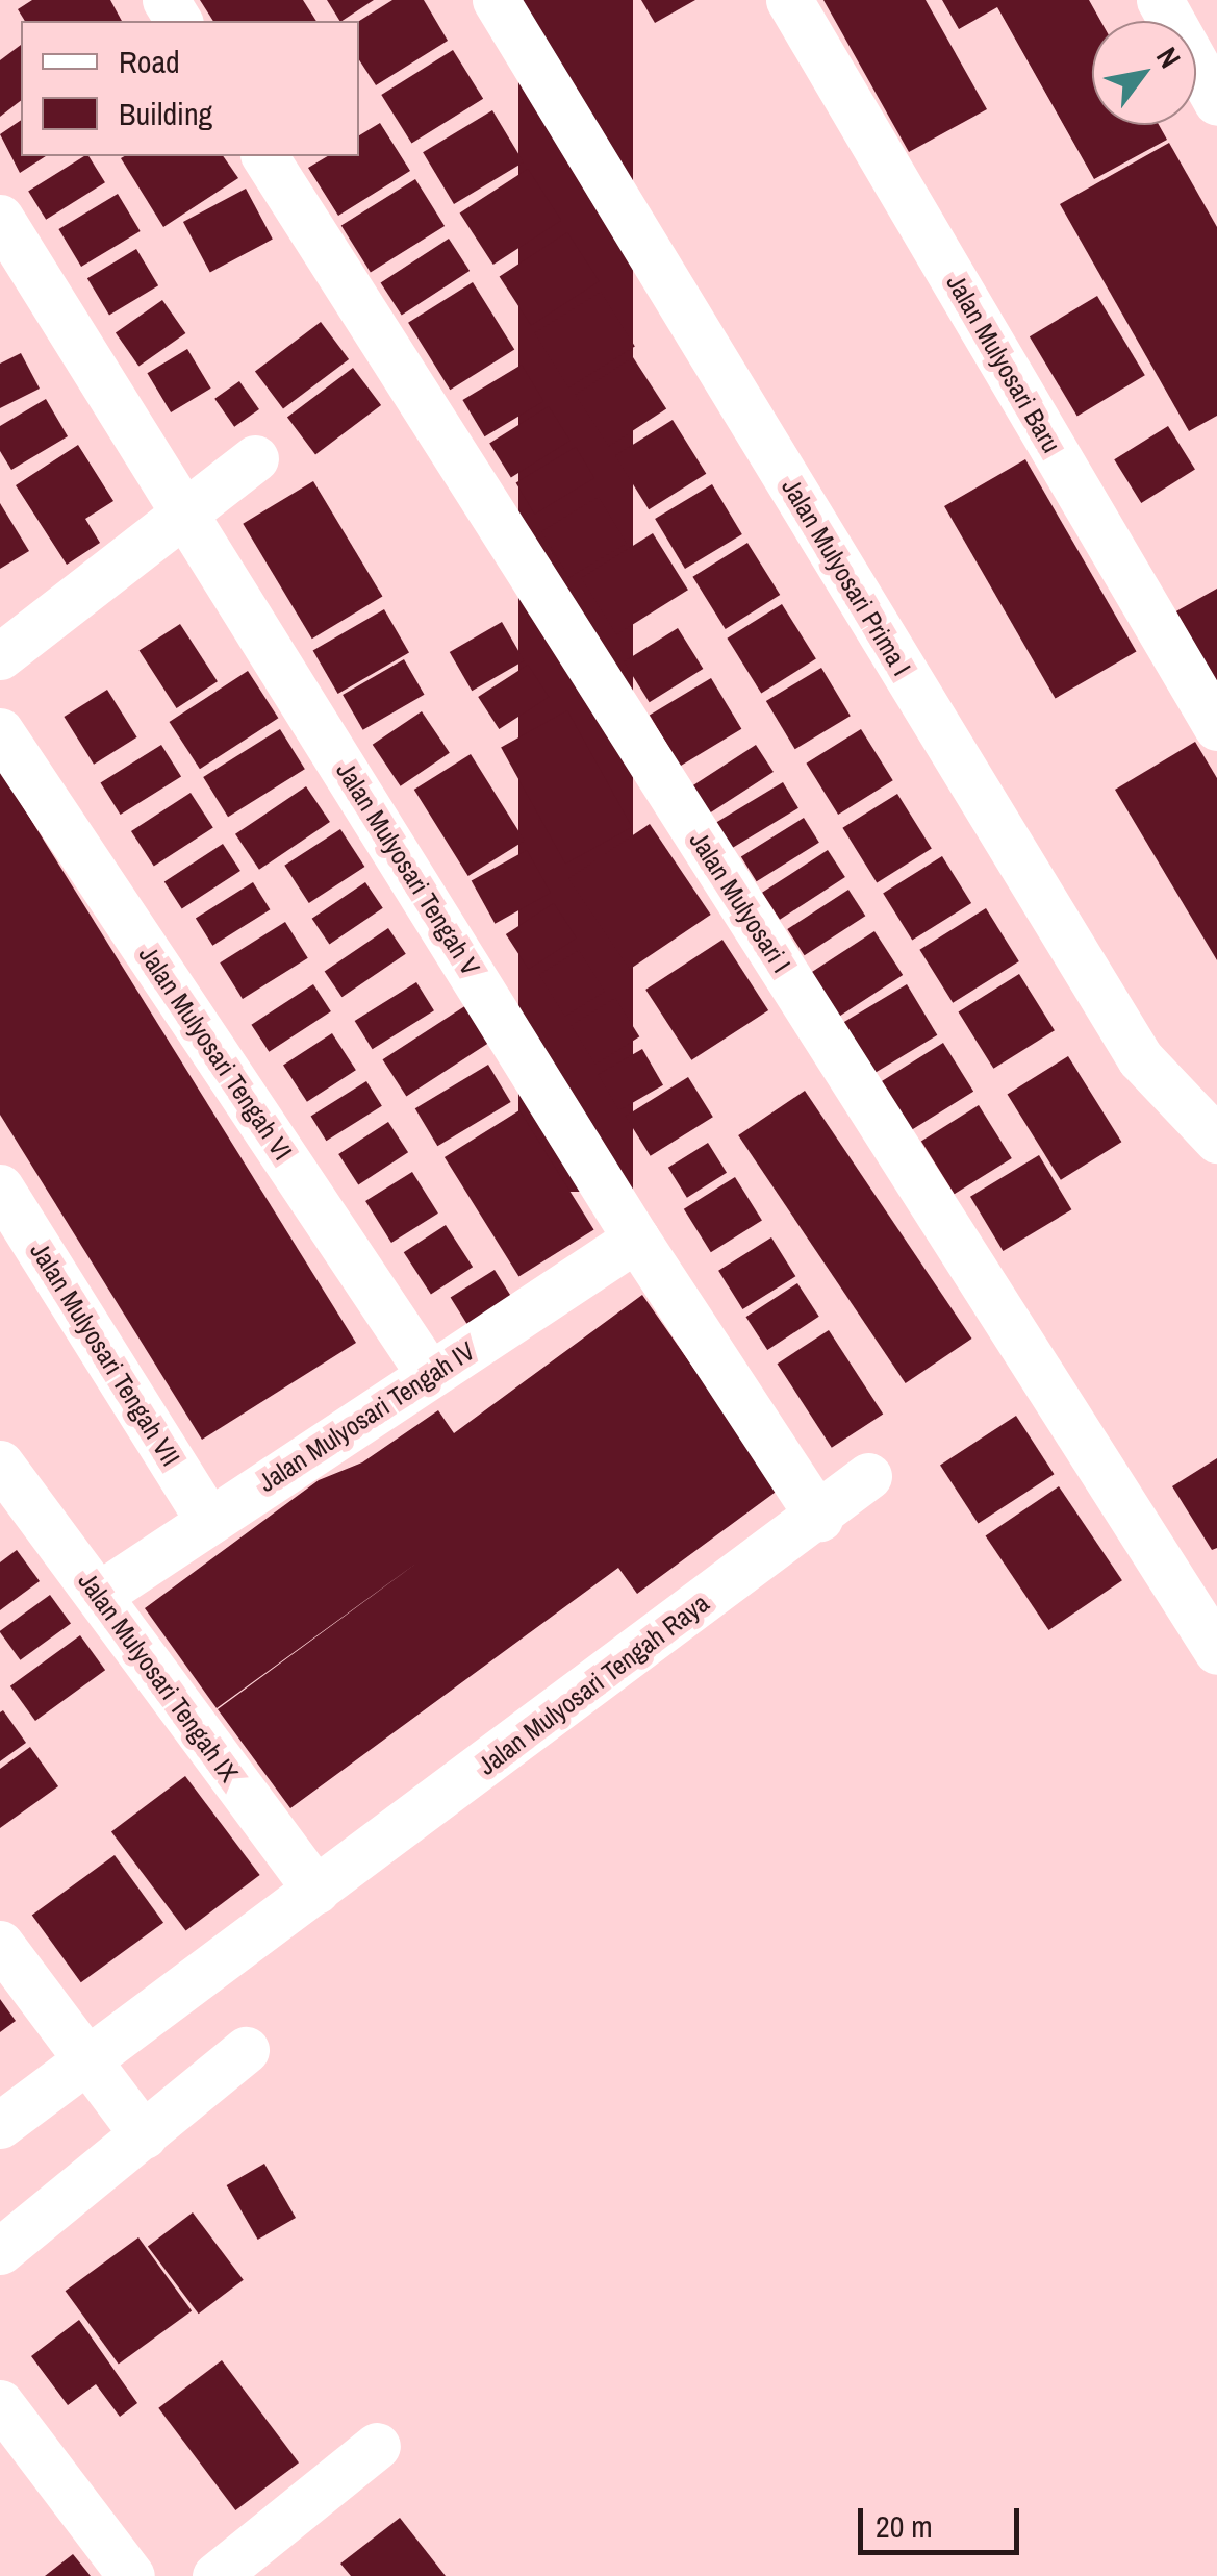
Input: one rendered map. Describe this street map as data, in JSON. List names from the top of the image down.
{
  "streets": {
    "street": [
      "Jalan Mulyosari Baru",
      "Jalan Mulyosari Prima I",
      "Jalan Mulyosari Tengah V",
      "Jalan Mulyosari I",
      "Jalan Mulyosari Tengah VI",
      "Jalan Mulyosari Tengah VII",
      "Jalan Mulyosari Tengah IV",
      "Jalan Mulyosari Tengah IX",
      "Jalan Mulyosari Tengah Raya"
    ]
  },
  "crossings": [
    ["Jalan Mulyosari Tengah V", "Jalan Mulyosari Tengah IV"],
    ["Jalan Mulyosari Tengah V", "Jalan Mulyosari Tengah Raya"],
    ["Jalan Mulyosari Tengah VI", "Jalan Mulyosari Tengah IV"],
    ["Jalan Mulyosari Tengah VII", "Jalan Mulyosari Tengah IV"],
    ["Jalan Mulyosari Tengah IV", "Jalan Mulyosari Tengah IX"],
    ["Jalan Mulyosari Tengah IX", "Jalan Mulyosari Tengah Raya"]
  ],
  "legend": ["Road", "Building"],
  "scale_bar": "20 m",
  "north": "top right"
}
